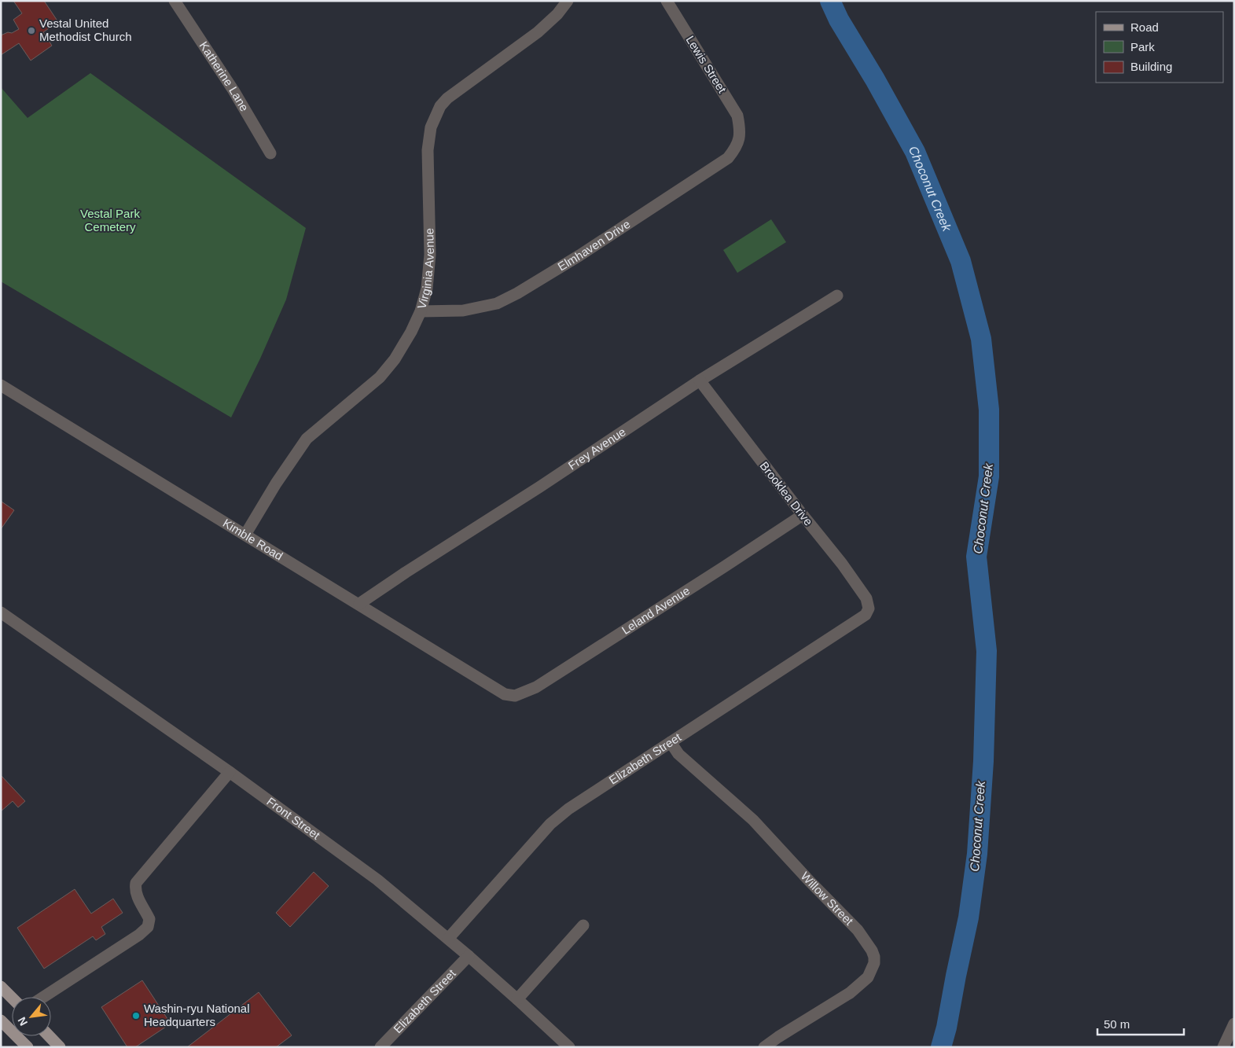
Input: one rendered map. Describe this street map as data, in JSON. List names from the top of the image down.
{
  "streets": {
    "street": [
      "Lewis Street",
      "Katherine Lane",
      "Elmhaven Drive",
      "Virginia Avenue",
      "Frey Avenue",
      "Brooklea Drive",
      "Kimble Road",
      "Leland Avenue",
      "Elizabeth Street",
      "Front Street",
      "Willow Street"
    ]
  },
  "crossings": [
    ["Lewis Street", "Elmhaven Drive"],
    ["Elmhaven Drive", "Virginia Avenue"],
    ["Virginia Avenue", "Kimble Road"],
    ["Frey Avenue", "Brooklea Drive"],
    ["Frey Avenue", "Kimble Road"],
    ["Brooklea Drive", "Leland Avenue"],
    ["Brooklea Drive", "Elizabeth Street"],
    ["Kimble Road", "Leland Avenue"],
    ["Elizabeth Street", "Front Street"],
    ["Elizabeth Street", "Willow Street"]
  ],
  "water": ["Choconut Creek"],
  "parks": ["Vestal Park Cemetery"],
  "places": ["Vestal United Methodist Church", "Washin-ryu National Headquarters"],
  "legend": ["Road", "Park", "Building"],
  "scale_bar": "50 m",
  "north": "bottom left"
}
